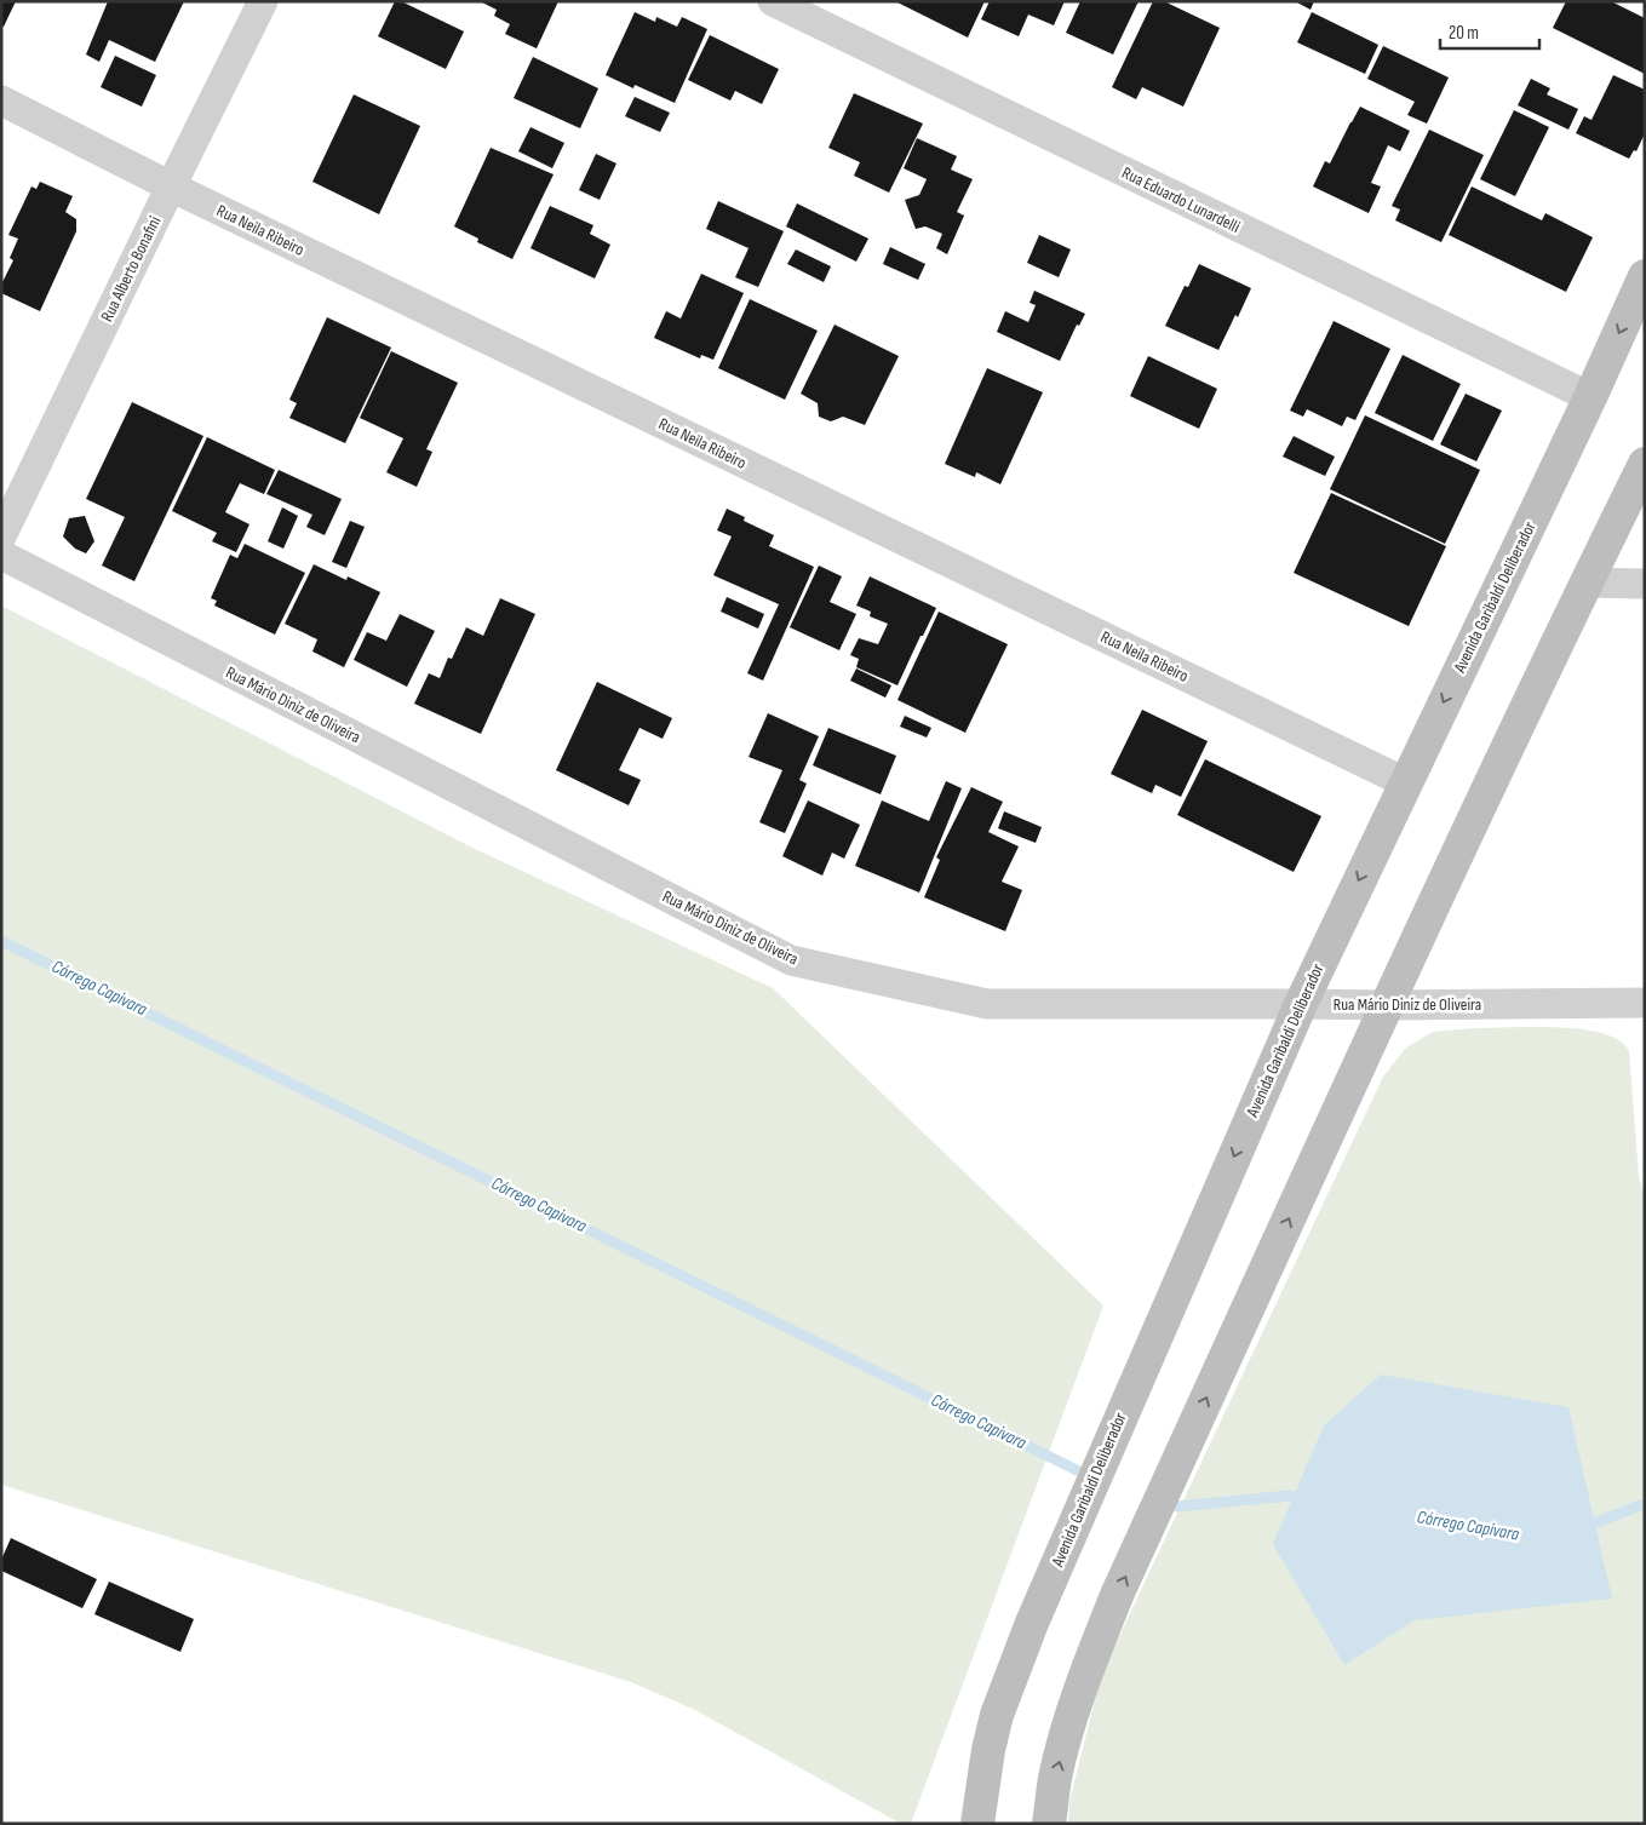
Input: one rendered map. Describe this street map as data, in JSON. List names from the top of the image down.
{
  "streets": {
    "street": [
      "Rua Eduardo Lunardelli",
      "Rua Neila Ribeiro",
      "Rua Alberto Bonafini",
      "Avenida Garibaldi Deliberador",
      "Rua Mário Diniz de Oliveira"
    ]
  },
  "crossings": [
    ["Rua Eduardo Lunardelli", "Avenida Garibaldi Deliberador"],
    ["Rua Neila Ribeiro", "Rua Alberto Bonafini"],
    ["Rua Neila Ribeiro", "Avenida Garibaldi Deliberador"],
    ["Avenida Garibaldi Deliberador", "Rua Mário Diniz de Oliveira"]
  ],
  "water": ["Córrego Capivara"],
  "scale_bar": "20 m"
}
